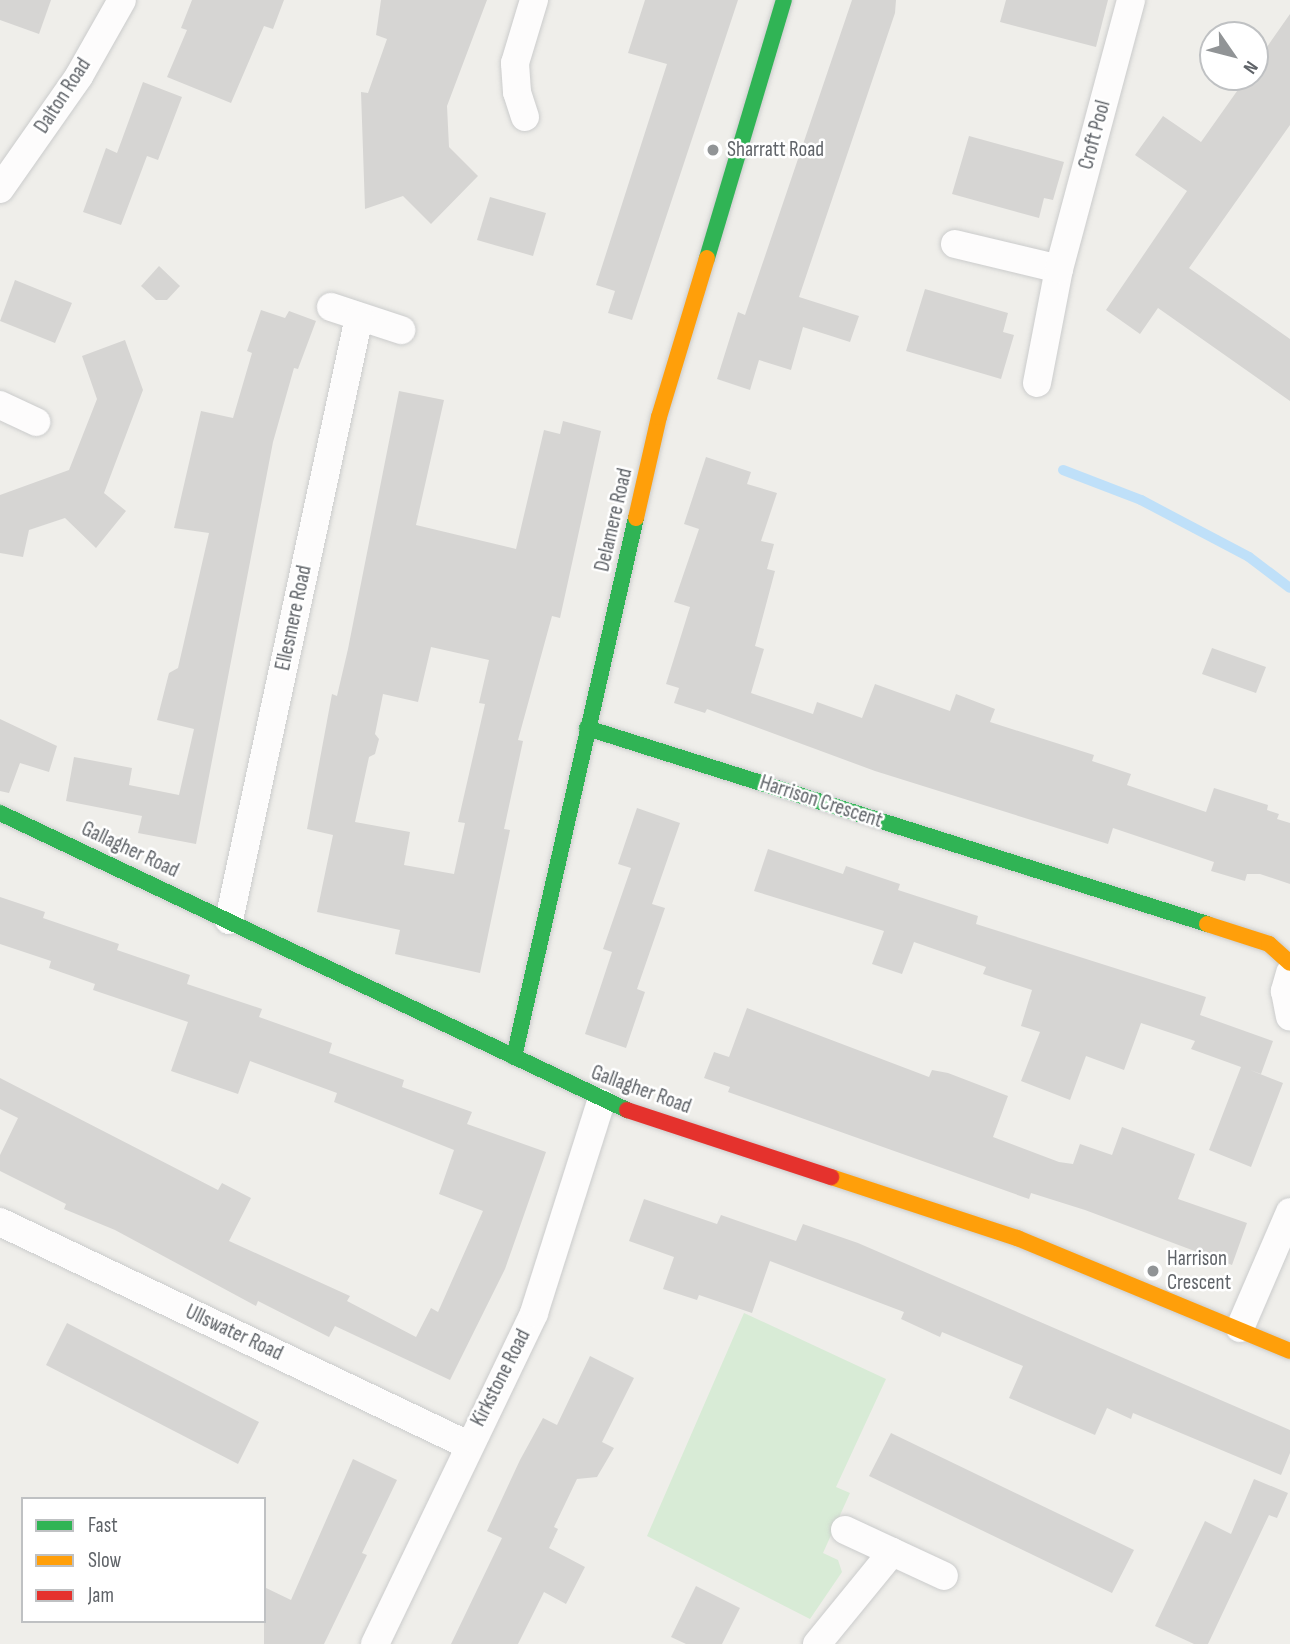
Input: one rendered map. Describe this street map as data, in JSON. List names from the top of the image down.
{
  "streets": {
    "street": [
      "Dalton Road",
      "Croft Pool",
      "Delamere Road",
      "Ellesmere Road",
      "Harrison Crescent",
      "Gallagher Road",
      "Ullswater Road",
      "Kirkstone Road"
    ]
  },
  "crossings": [
    ["Delamere Road", "Harrison Crescent"],
    ["Delamere Road", "Gallagher Road"],
    ["Ellesmere Road", "Gallagher Road"],
    ["Gallagher Road", "Kirkstone Road"],
    ["Ullswater Road", "Kirkstone Road"]
  ],
  "places": ["Sharratt Road", "Harrison Crescent"],
  "legend": ["Fast", "Slow", "Jam"],
  "north": "bottom right"
}
